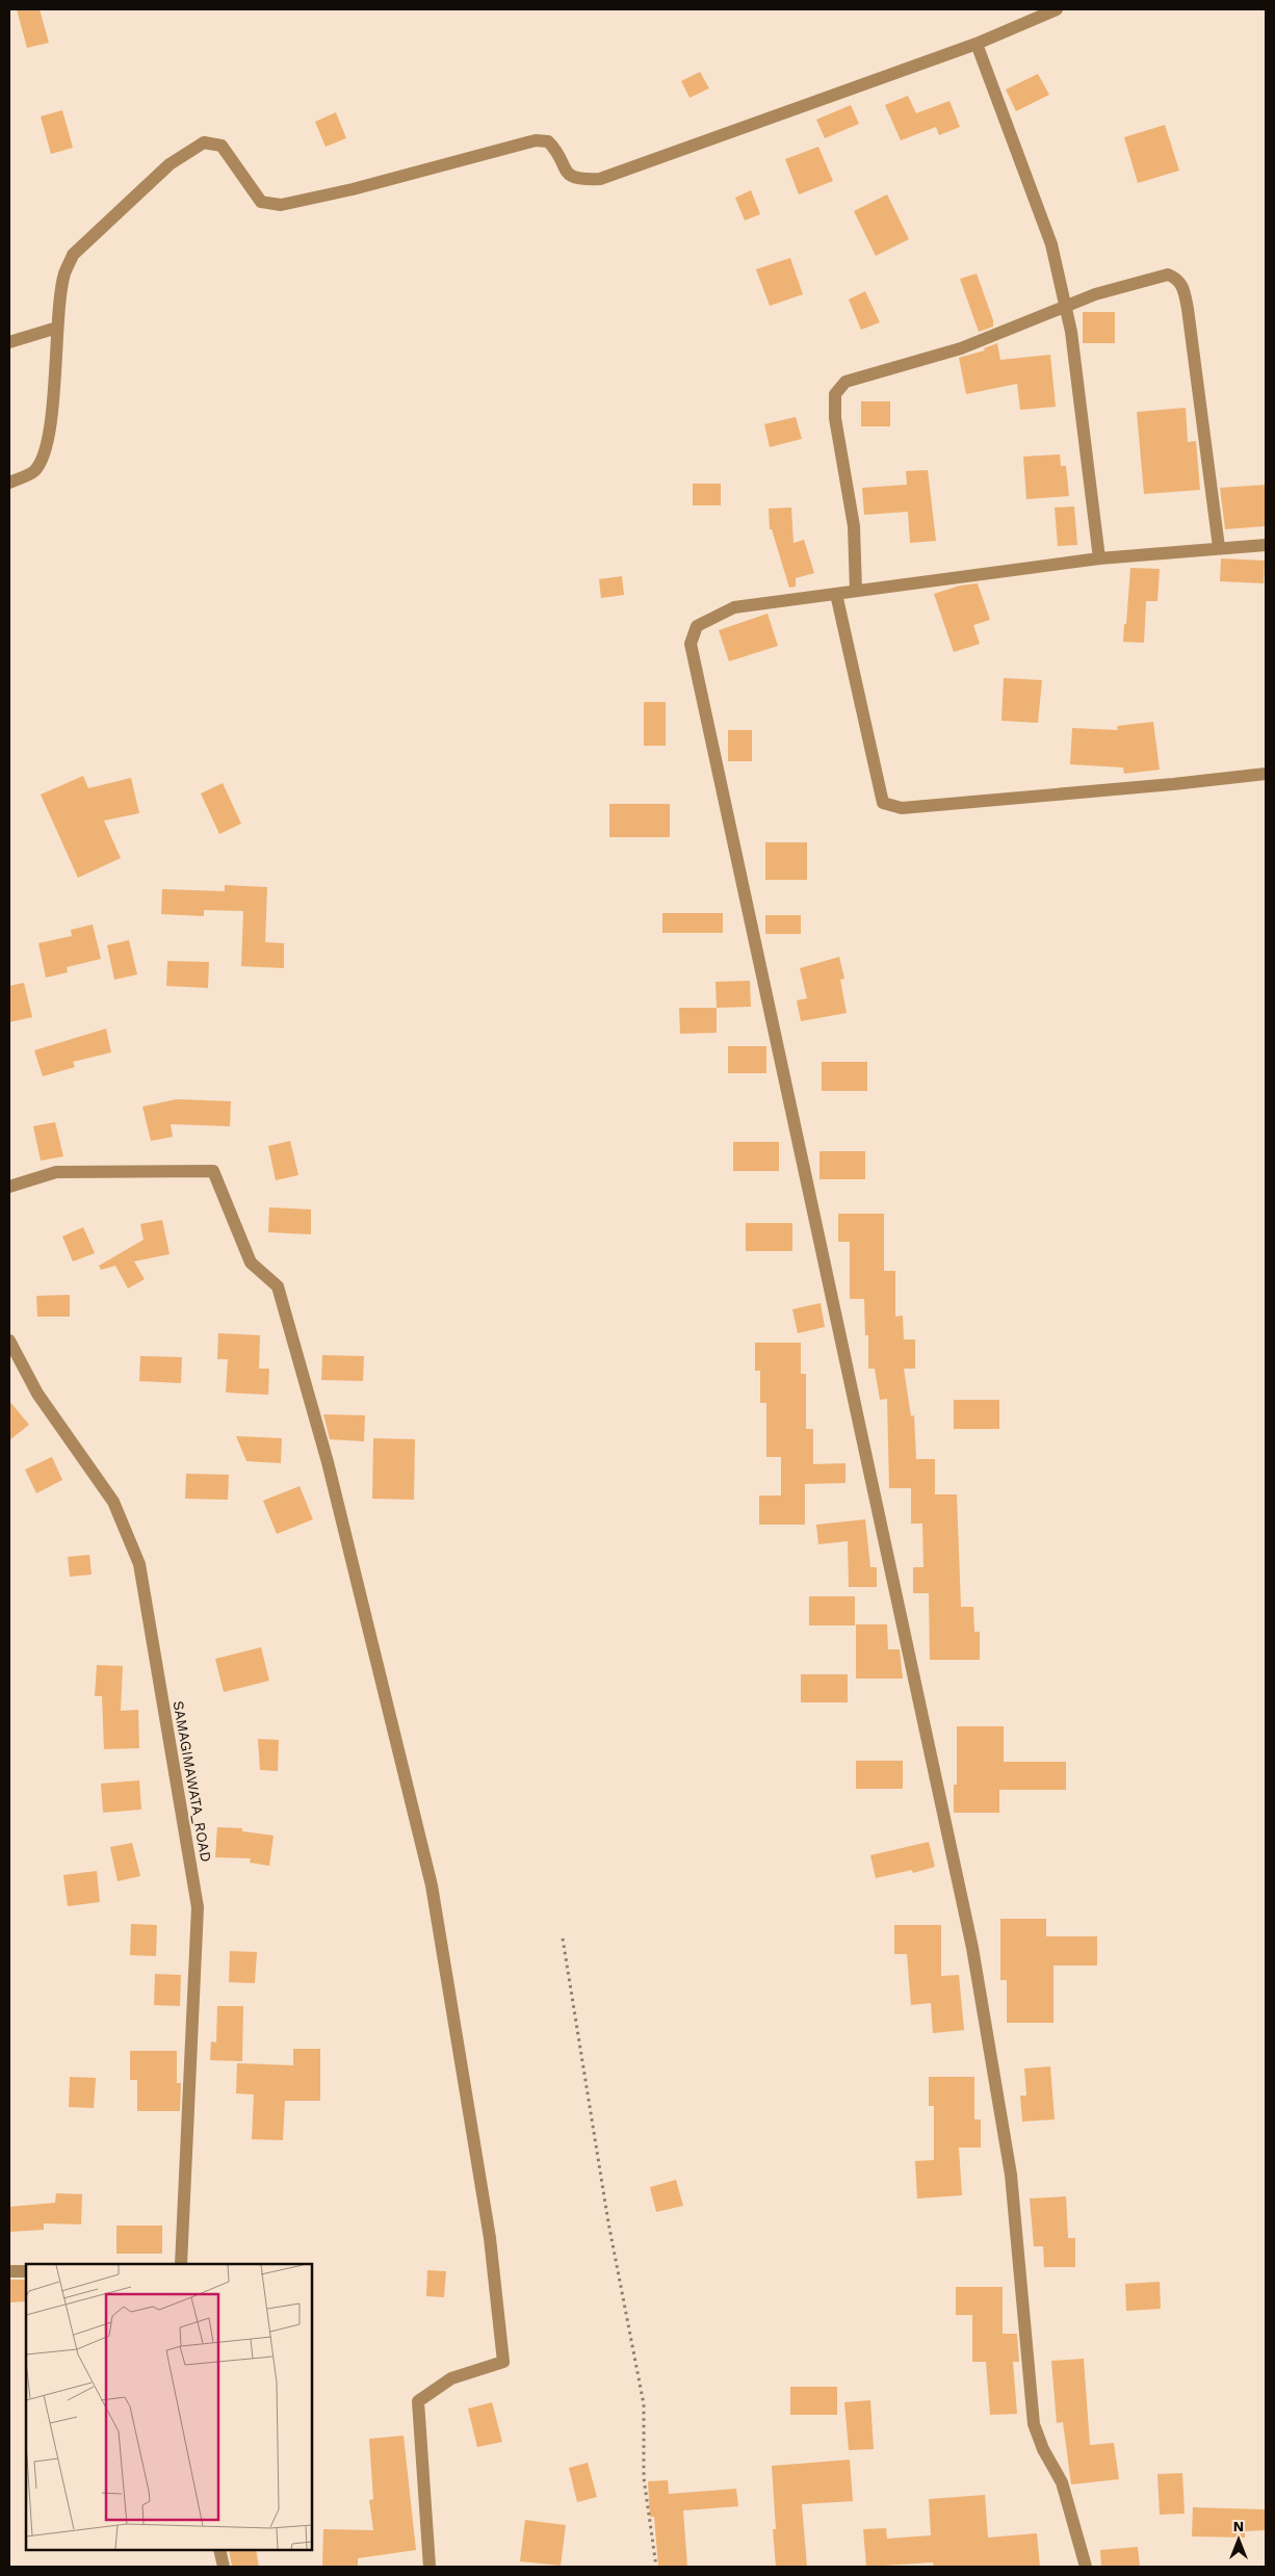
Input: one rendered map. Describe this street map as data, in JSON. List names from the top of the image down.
{
  "streets": {
    "street": ["SAMAGIMAWATA_ROAD"]
  },
  "north": "top"
}
